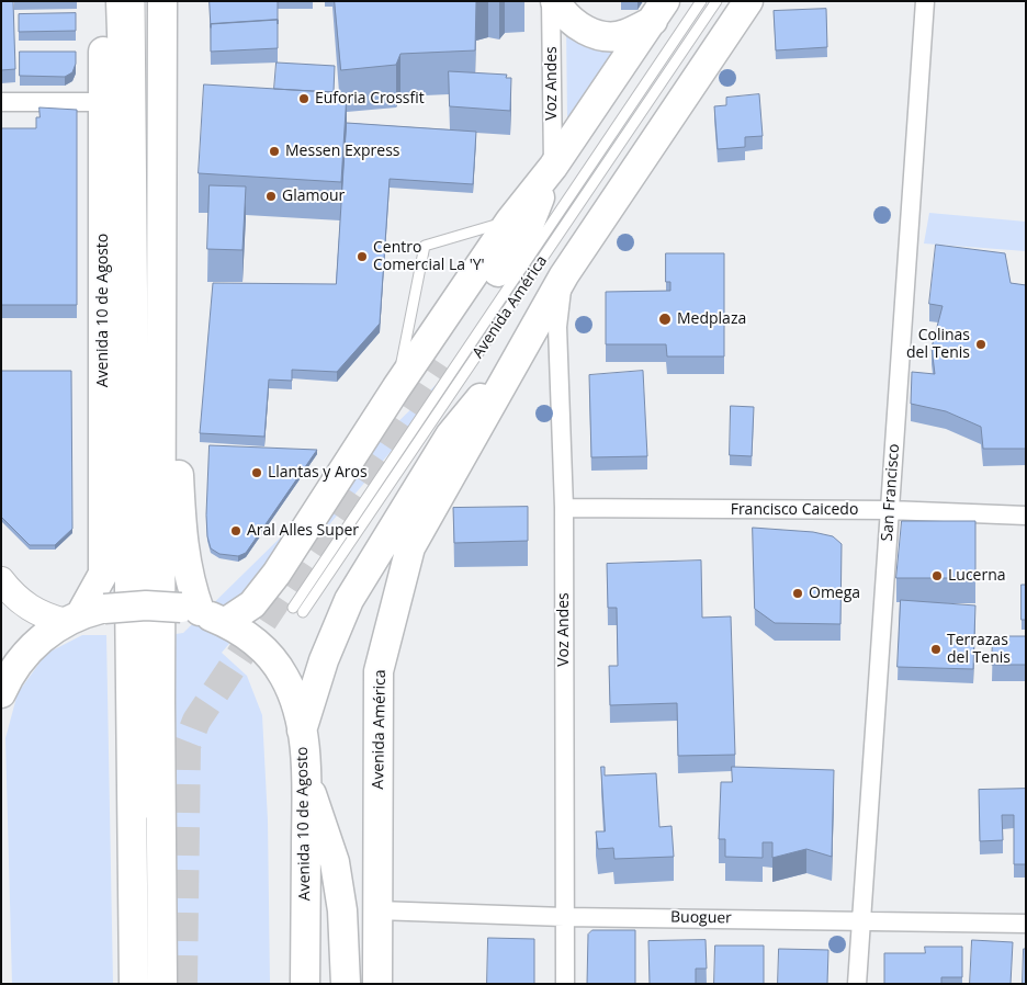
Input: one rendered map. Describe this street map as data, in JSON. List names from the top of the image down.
{
  "streets": {
    "main road": ["Avenida América", "Avenida 10 de Agosto"],
    "street": [
      "Voz Andes",
      "San Francisco",
      "Francisco Caicedo",
      "Buoguer"
    ]
  },
  "crossings": [
    ["Voz Andes", "Avenida América"],
    ["Voz Andes", "Francisco Caicedo"],
    ["Voz Andes", "Buoguer"],
    ["Avenida América", "Avenida 10 de Agosto"],
    ["Avenida América", "Buoguer"],
    ["San Francisco", "Francisco Caicedo"],
    ["San Francisco", "Buoguer"]
  ],
  "places": [
    "Euforia Crossfit",
    "Messen Express",
    "Glamour",
    "Centro Comercial La 'Y'",
    "Medplaza",
    "Colinas del Tenis",
    "Llantas y Aros",
    "Aral Alles Super",
    "Lucerna",
    "Omega",
    "Terrazas del Tenis"
  ]
}
